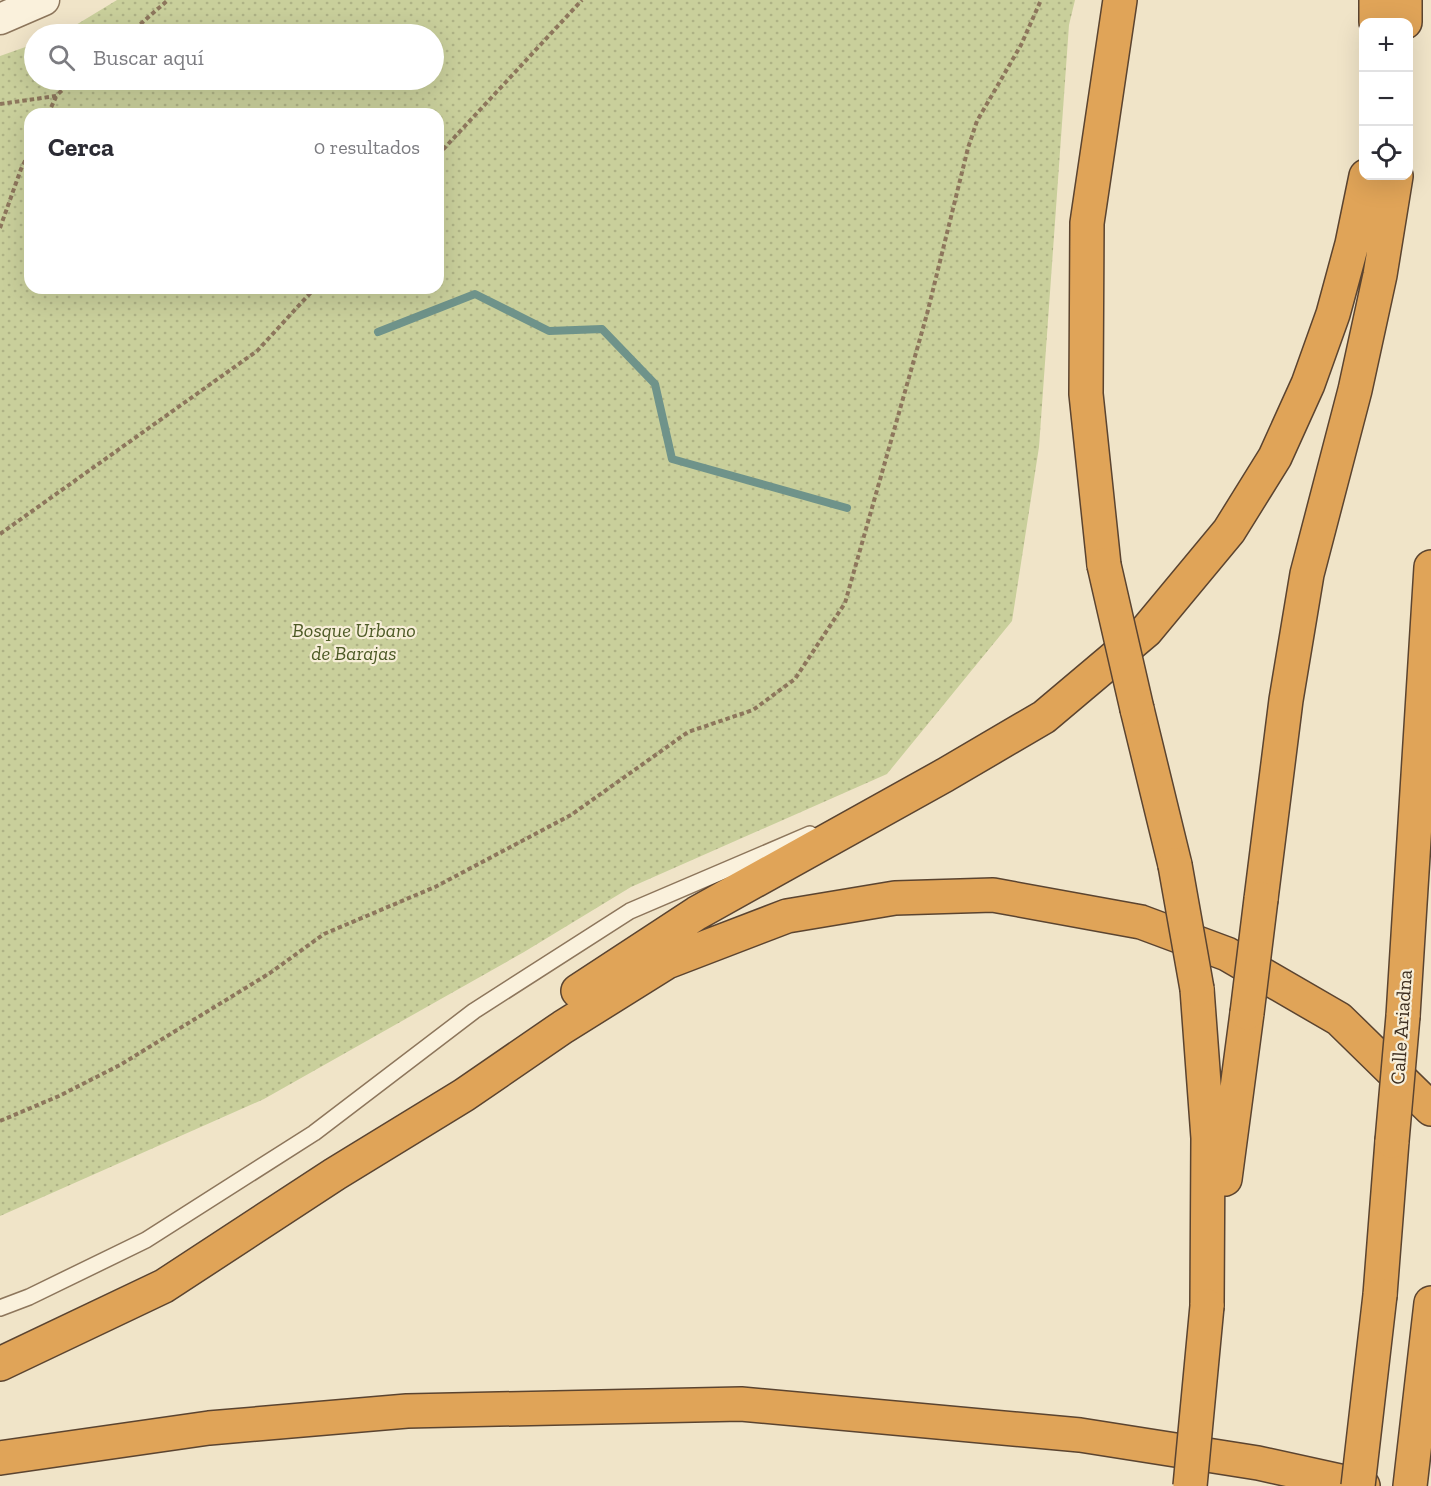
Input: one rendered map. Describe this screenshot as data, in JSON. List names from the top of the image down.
{
  "streets": {
    "highway": ["Calle Ariadna"]
  },
  "parks": ["Bosque Urbano de Barajas"],
  "page": {
    "map_buttons": ["+", "−"],
    "search": "Buscar aquí",
    "heading": ["Cerca", "0 resultados"]
  }
}
